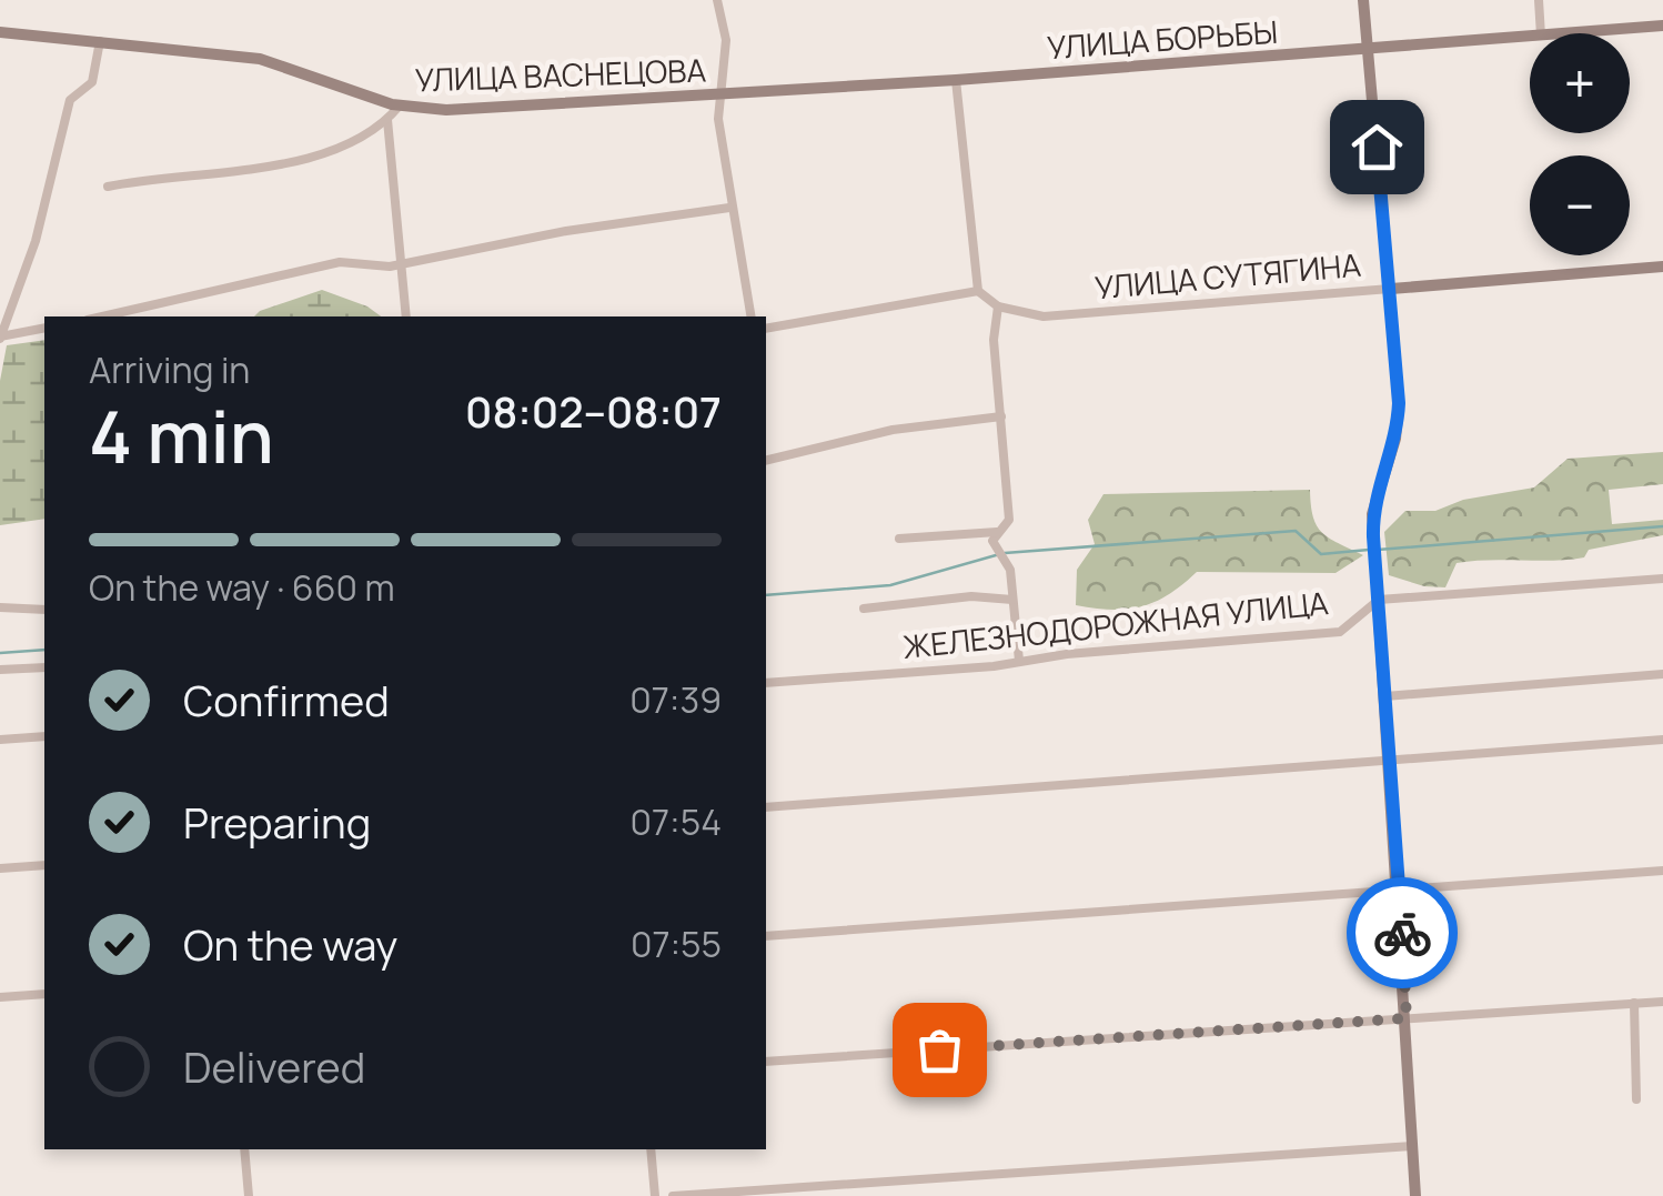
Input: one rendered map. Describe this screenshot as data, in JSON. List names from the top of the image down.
{
  "streets": {
    "street": [
      "УЛИЦА БОРЬБЫ",
      "УЛИЦА ВАСНЕЦОВА",
      "УЛИЦА СУТЯГИНА",
      "ЖЕЛЕЗНОДОРОЖНАЯ УЛИЦА"
    ]
  },
  "crossings": [
    ["УЛИЦА БОРЬБЫ", "УЛИЦА ВАСНЕЦОВА"]
  ],
  "page": {
    "map_buttons": ["+", "−"],
    "heading": ["4 min", "Arriving in", "08:02–08:07"],
    "bar": "On the way · 660 m",
    "list": [
      ["Confirmed", "07:39"],
      ["Preparing", "07:54"],
      ["On the way", "07:55"],
      "Delivered"
    ]
  }
}
